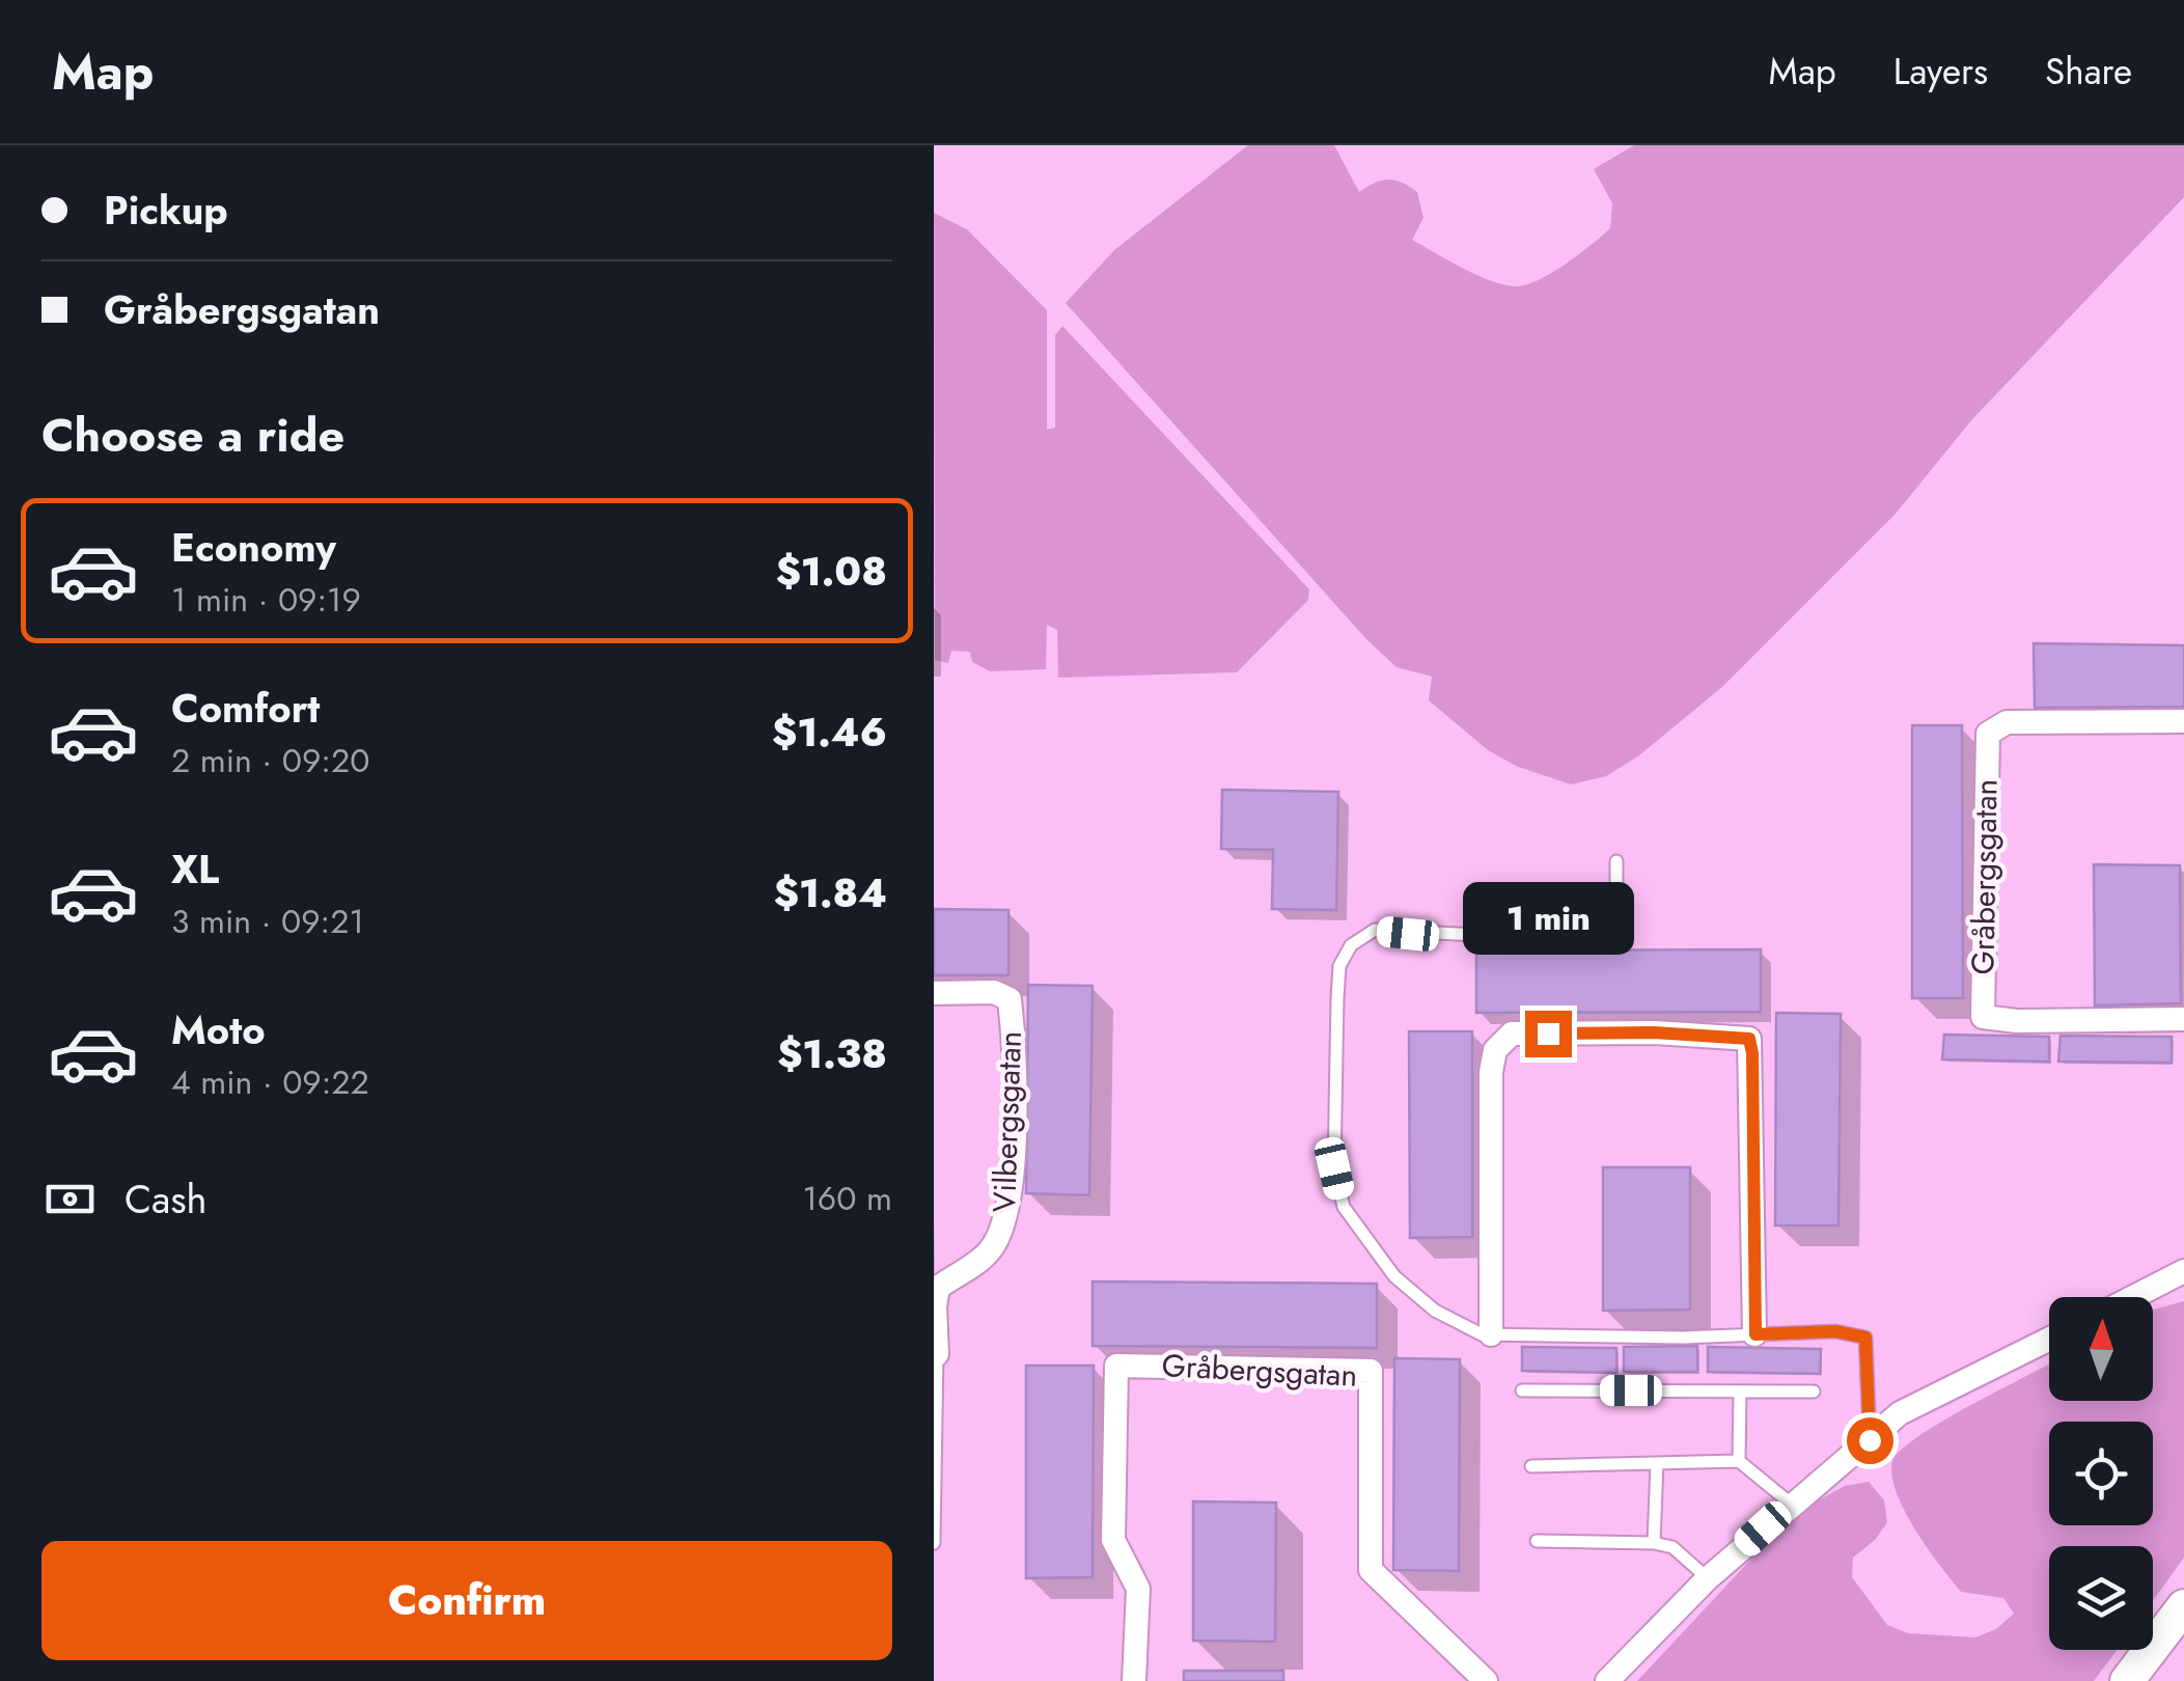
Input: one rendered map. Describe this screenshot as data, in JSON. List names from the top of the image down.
{
  "streets": {
    "street": ["Gråbergsgatan", "Vilbergsgatan"]
  },
  "north": "top",
  "page": {
    "header": "Map",
    "nav": ["Map", "Layers", "Share"],
    "banner": ["Pickup", "Gråbergsgatan"],
    "heading": "Choose a ride",
    "list": [
      {
        "name": "Economy",
        "note": "1 min · 09:19",
        "value": "$1.08"
      },
      {
        "name": "Comfort",
        "note": "2 min · 09:20",
        "value": "$1.46"
      },
      {
        "name": "XL",
        "note": "3 min · 09:21",
        "value": "$1.84"
      },
      {
        "name": "Moto",
        "note": "4 min · 09:22",
        "value": "$1.38"
      }
    ],
    "bubble": "1 min",
    "pay": ["Cash", "160 m"],
    "buttons": "Confirm"
  }
}
